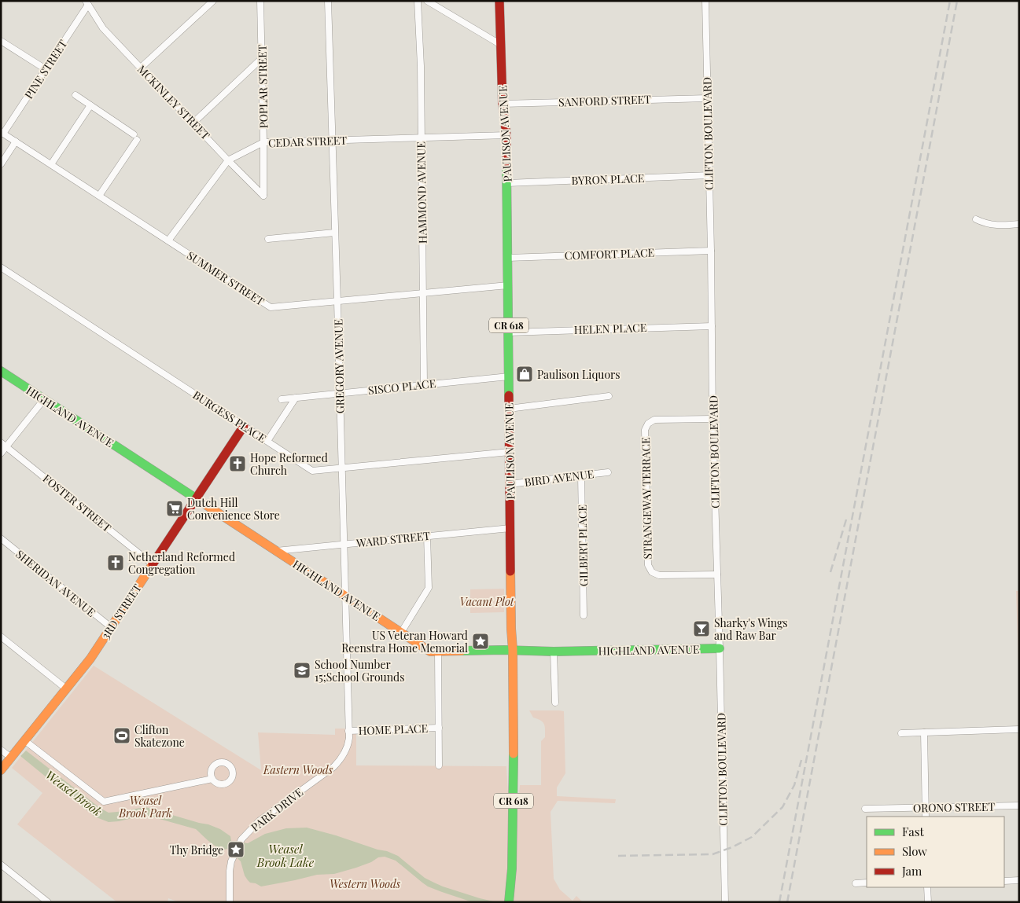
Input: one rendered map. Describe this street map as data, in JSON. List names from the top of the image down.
{
  "streets": {
    "street": [
      "PINE STREET",
      "POPLAR STREET",
      "SANFORD STREET",
      "MCKINLEY STREET",
      "PAULISON AVENUE",
      "CLIFTON BOULEVARD",
      "CEDAR STREET",
      "BYRON PLACE",
      "HAMMOND AVENUE",
      "COMFORT PLACE",
      "SUMMER STREET",
      "CR 618",
      "HELEN PLACE",
      "GREGORY AVENUE",
      "SISCO PLACE",
      "HIGHLAND AVENUE",
      "BURGESS PLACE",
      "BIRD AVENUE",
      "STRANGEWAY TERRACE",
      "FOSTER STREET",
      "WARD STREET",
      "GILBERT PLACE",
      "SHERIDAN AVENUE",
      "3RD STREET",
      "HOME PLACE",
      "ORONO STREET",
      "PARK DRIVE"
    ]
  },
  "crossings": [
    ["PINE STREET", "MCKINLEY STREET"],
    ["PINE STREET", "SUMMER STREET"],
    ["POPLAR STREET", "MCKINLEY STREET"],
    ["POPLAR STREET", "CEDAR STREET"],
    ["SANFORD STREET", "PAULISON AVENUE"],
    ["SANFORD STREET", "CLIFTON BOULEVARD"],
    ["MCKINLEY STREET", "CEDAR STREET"],
    ["PAULISON AVENUE", "CEDAR STREET"],
    ["PAULISON AVENUE", "BYRON PLACE"],
    ["PAULISON AVENUE", "COMFORT PLACE"],
    ["PAULISON AVENUE", "SUMMER STREET"],
    ["PAULISON AVENUE", "HELEN PLACE"],
    ["PAULISON AVENUE", "SISCO PLACE"],
    ["PAULISON AVENUE", "HIGHLAND AVENUE"],
    ["PAULISON AVENUE", "BURGESS PLACE"],
    ["PAULISON AVENUE", "BIRD AVENUE"],
    ["PAULISON AVENUE", "WARD STREET"],
    ["CLIFTON BOULEVARD", "BYRON PLACE"],
    ["CLIFTON BOULEVARD", "COMFORT PLACE"],
    ["CLIFTON BOULEVARD", "HELEN PLACE"],
    ["CLIFTON BOULEVARD", "HIGHLAND AVENUE"],
    ["CLIFTON BOULEVARD", "STRANGEWAY TERRACE"],
    ["CEDAR STREET", "HAMMOND AVENUE"],
    ["CEDAR STREET", "SUMMER STREET"],
    ["CEDAR STREET", "GREGORY AVENUE"],
    ["HAMMOND AVENUE", "SUMMER STREET"],
    ["HAMMOND AVENUE", "SISCO PLACE"],
    ["SUMMER STREET", "GREGORY AVENUE"],
    ["GREGORY AVENUE", "SISCO PLACE"],
    ["GREGORY AVENUE", "HIGHLAND AVENUE"],
    ["GREGORY AVENUE", "BURGESS PLACE"],
    ["GREGORY AVENUE", "WARD STREET"],
    ["GREGORY AVENUE", "HOME PLACE"],
    ["GREGORY AVENUE", "PARK DRIVE"],
    ["HIGHLAND AVENUE", "WARD STREET"],
    ["HIGHLAND AVENUE", "3RD STREET"],
    ["BURGESS PLACE", "3RD STREET"],
    ["BIRD AVENUE", "GILBERT PLACE"],
    ["FOSTER STREET", "3RD STREET"],
    ["SHERIDAN AVENUE", "3RD STREET"],
    ["HOME PLACE", "PARK DRIVE"]
  ],
  "water": ["Weasel Brook", "Weasel Brook Lake"],
  "parks": [
    "Vacant Plot",
    "Eastern Woods",
    "Weasel Brook Park",
    "Western Woods"
  ],
  "places": {
    "shop": ["Paulison Liquors"],
    "church": ["Hope Reformed Church", "Netherland Reformed Congregation"],
    "supermarket": ["Dutch Hill Convenience Store"],
    "bar": ["Sharky's Wings and Raw Bar"],
    "place": ["US Veteran Howard Reenstra Home Memorial", "Thy Bridge"],
    "school or university": ["School Number 15;School Grounds"],
    "sports": ["Clifton Skatezone"]
  },
  "legend": ["Fast", "Slow", "Jam"]
}
